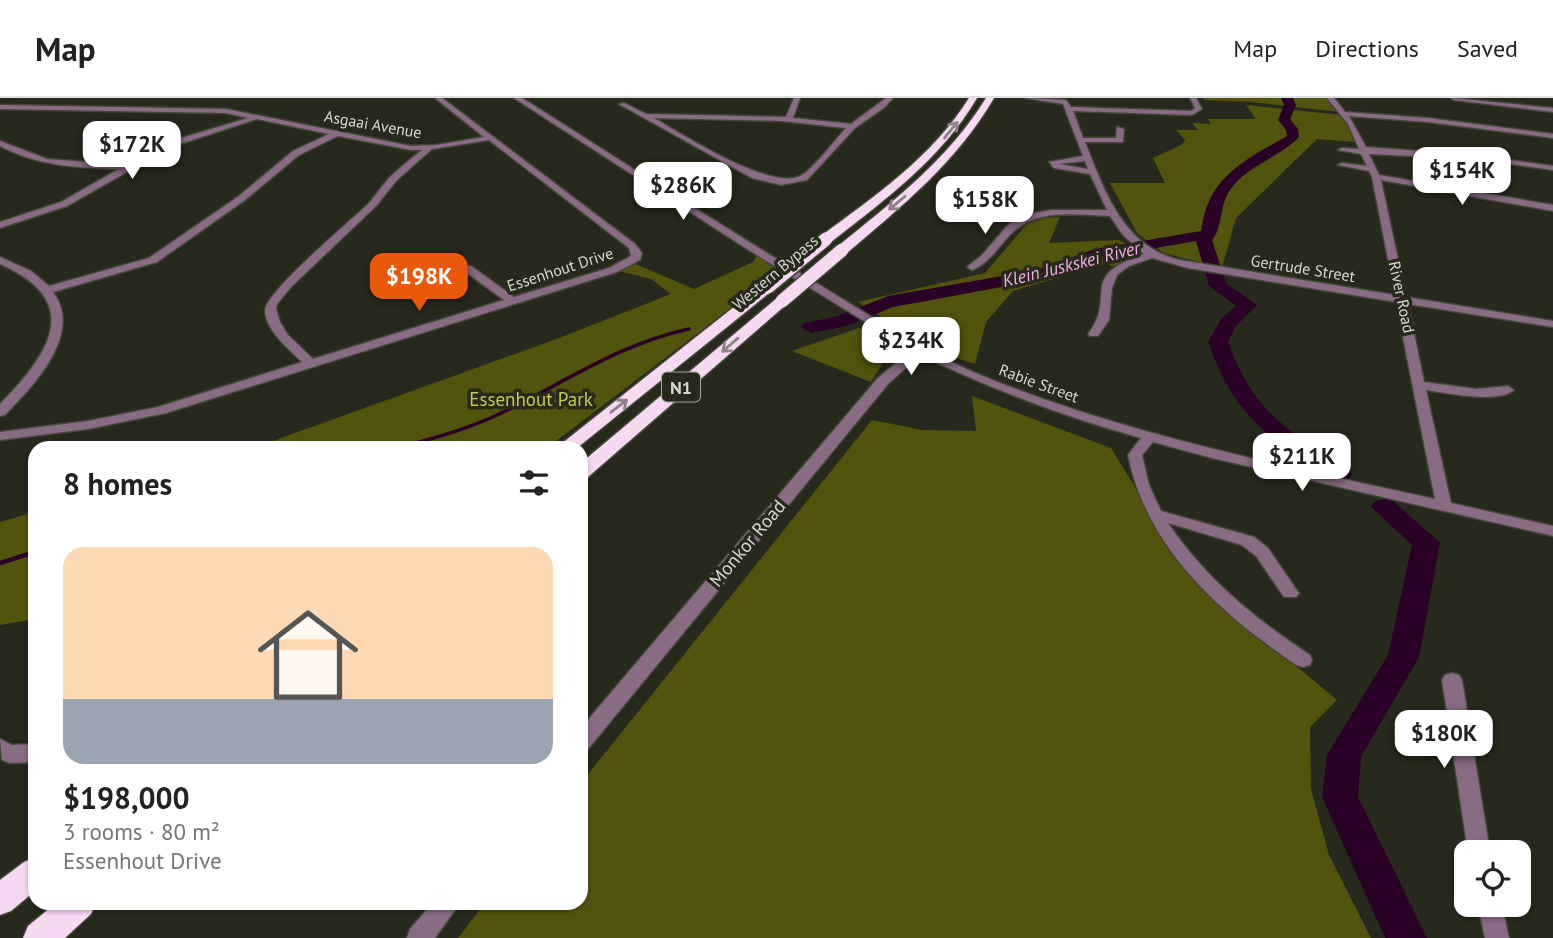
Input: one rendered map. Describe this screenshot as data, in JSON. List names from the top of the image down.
{
  "streets": {
    "highway": ["Western Bypass", "N1"],
    "street": [
      "Asgaai Avenue",
      "Gertrude Street",
      "Essenhout Drive",
      "River Road",
      "Rabie Street",
      "Monkor Road"
    ]
  },
  "crossings": [
    ["Asgaai Avenue", "Essenhout Drive"],
    ["Gertrude Street", "River Road"],
    ["River Road", "Rabie Street"],
    ["Rabie Street", "Monkor Road"]
  ],
  "water": ["Klein Juskskei River"],
  "parks": ["Essenhout Park"],
  "page": {
    "header": "Map",
    "nav": ["Map", "Directions", "Saved"],
    "price": [
      "$172K",
      "$154K",
      "$286K",
      "$158K",
      "$198K",
      "$234K",
      "$211K",
      "$180K"
    ],
    "heading": "8 homes",
    "list": [
      {
        "name": "$198,000",
        "note": "3 rooms · 80 m² · Essenhout Drive"
      }
    ]
  }
}
